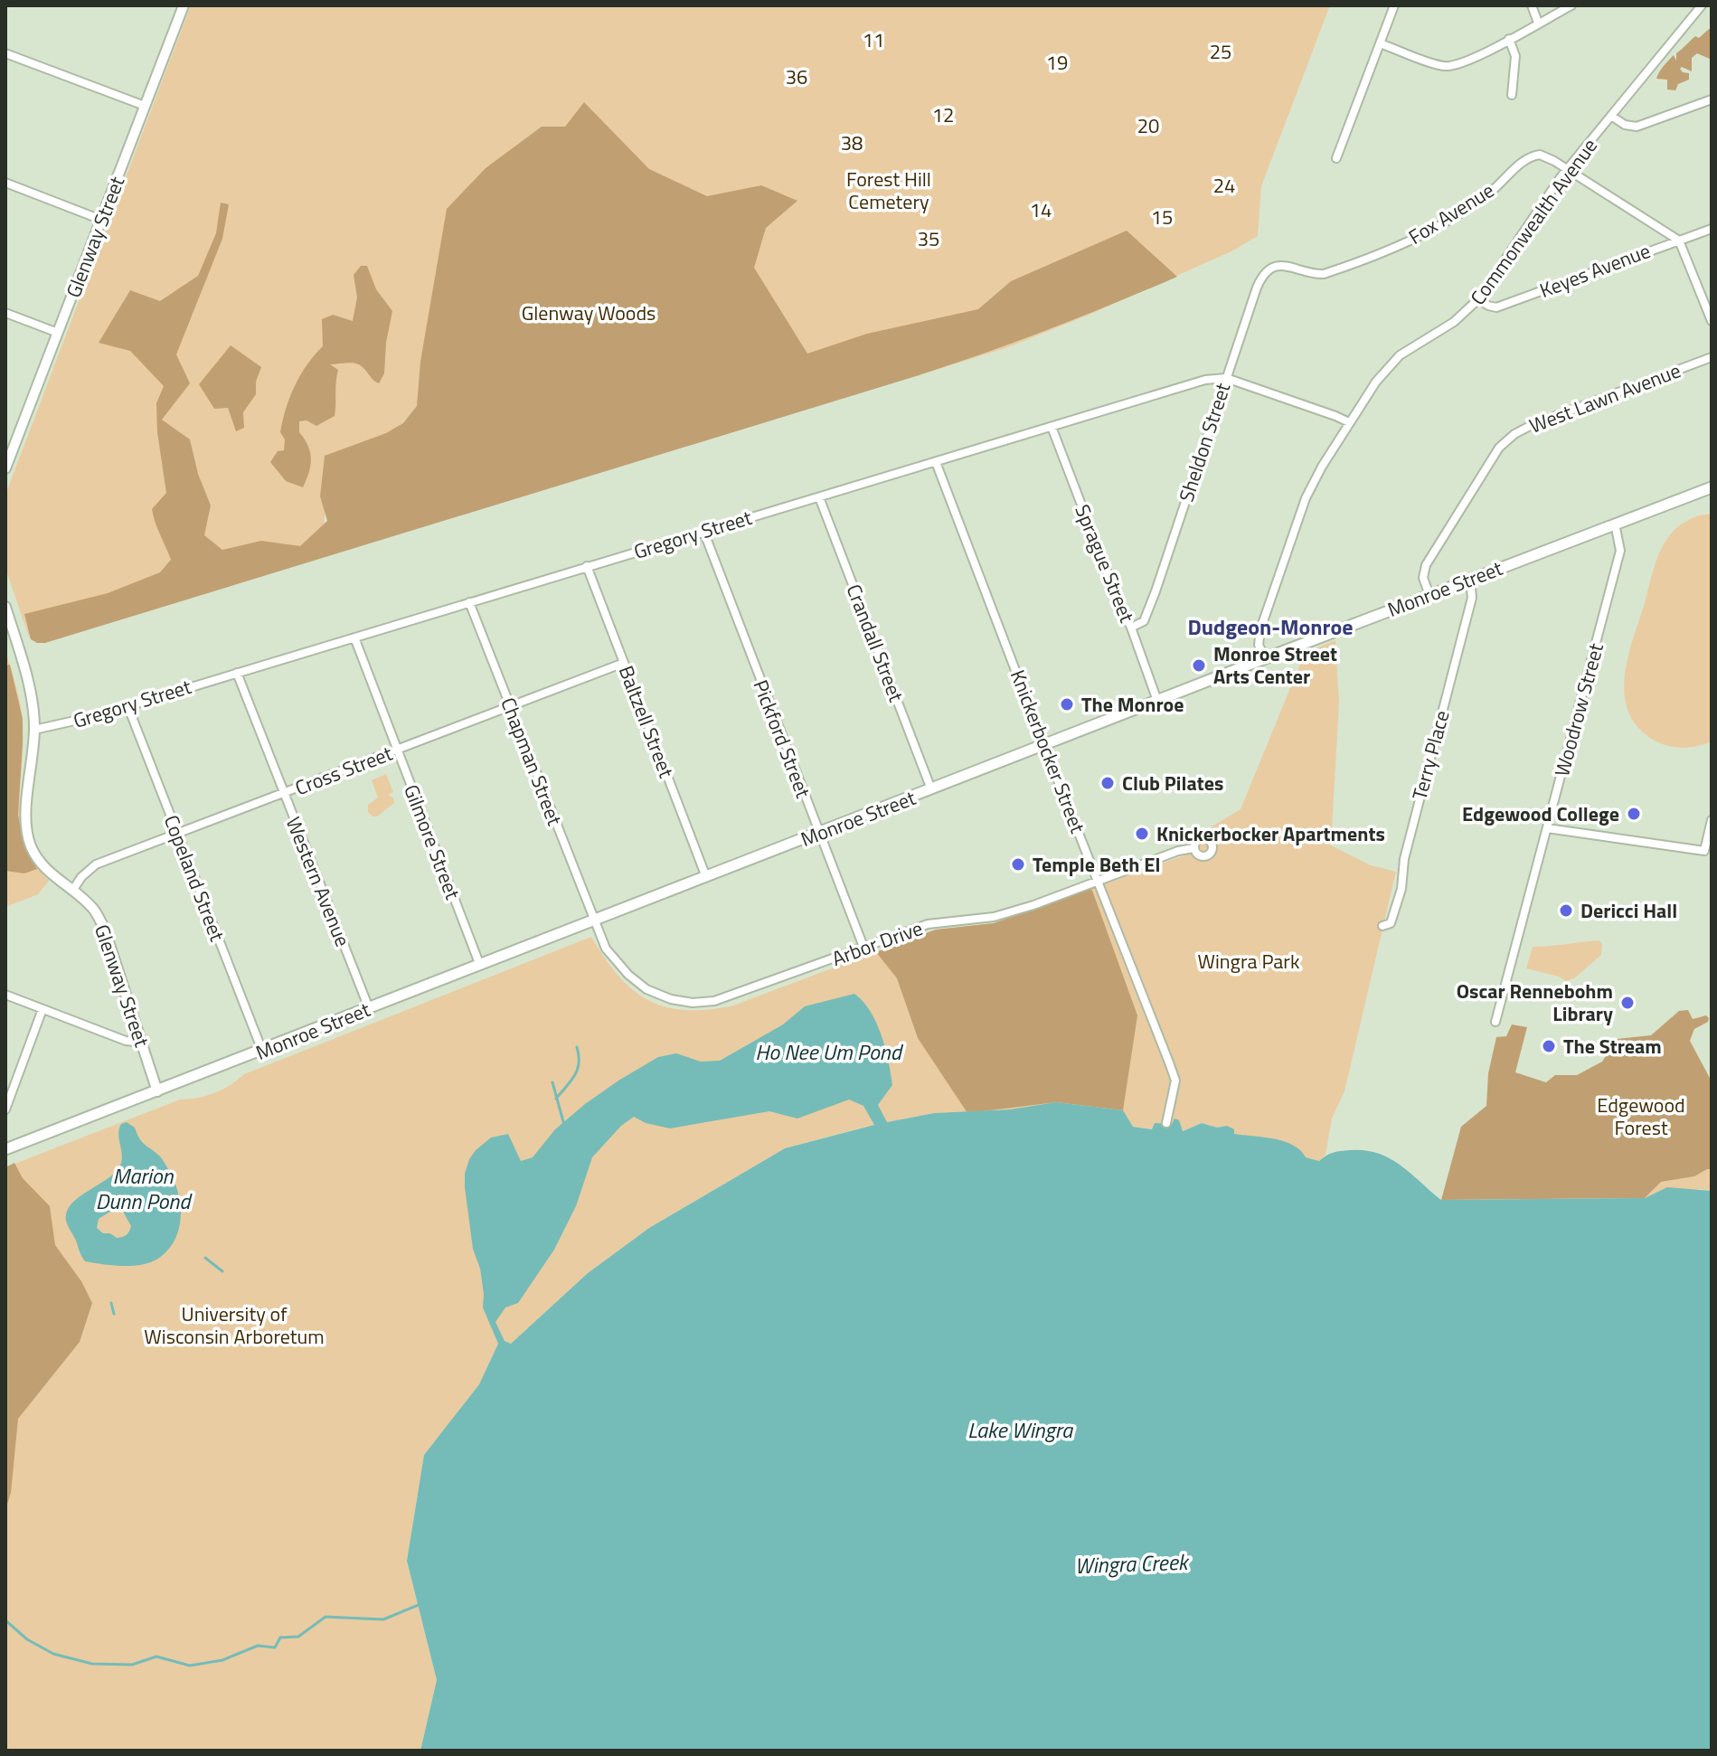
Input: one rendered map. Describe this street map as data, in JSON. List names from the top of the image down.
{
  "streets": {
    "main road": ["Monroe Street"],
    "street": [
      "Fox Avenue",
      "Commonwealth Avenue",
      "Glenway Street",
      "Keyes Avenue",
      "West Lawn Avenue",
      "Sheldon Street",
      "Gregory Street",
      "Sprague Street",
      "Crandall Street",
      "Woodrow Street",
      "Baltzell Street",
      "Pickford Street",
      "Knickerbocker Street",
      "Terry Place",
      "Chapman Street",
      "Cross Street",
      "Gilmore Street",
      "Copeland Street",
      "Western Avenue",
      "Arbor Drive"
    ]
  },
  "crossings": [
    ["Fox Avenue", "Commonwealth Avenue"],
    ["Fox Avenue", "Sheldon Street"],
    ["Commonwealth Avenue", "Keyes Avenue"],
    ["Commonwealth Avenue", "Gregory Street"],
    ["Commonwealth Avenue", "Monroe Street"],
    ["Glenway Street", "Gregory Street"],
    ["Glenway Street", "Monroe Street"],
    ["Glenway Street", "Cross Street"],
    ["West Lawn Avenue", "Monroe Street"],
    ["Sheldon Street", "Gregory Street"],
    ["Sheldon Street", "Sprague Street"],
    ["Gregory Street", "Sprague Street"],
    ["Gregory Street", "Crandall Street"],
    ["Gregory Street", "Baltzell Street"],
    ["Gregory Street", "Pickford Street"],
    ["Gregory Street", "Knickerbocker Street"],
    ["Gregory Street", "Chapman Street"],
    ["Gregory Street", "Gilmore Street"],
    ["Gregory Street", "Copeland Street"],
    ["Gregory Street", "Western Avenue"],
    ["Sprague Street", "Monroe Street"],
    ["Monroe Street", "Crandall Street"],
    ["Monroe Street", "Woodrow Street"],
    ["Monroe Street", "Baltzell Street"],
    ["Monroe Street", "Pickford Street"],
    ["Monroe Street", "Knickerbocker Street"],
    ["Monroe Street", "Terry Place"],
    ["Monroe Street", "Chapman Street"],
    ["Monroe Street", "Gilmore Street"],
    ["Monroe Street", "Copeland Street"],
    ["Monroe Street", "Western Avenue"],
    ["Monroe Street", "Arbor Drive"],
    ["Baltzell Street", "Cross Street"],
    ["Pickford Street", "Arbor Drive"],
    ["Knickerbocker Street", "Arbor Drive"],
    ["Chapman Street", "Cross Street"],
    ["Chapman Street", "Arbor Drive"],
    ["Cross Street", "Gilmore Street"],
    ["Cross Street", "Copeland Street"],
    ["Cross Street", "Western Avenue"]
  ],
  "districts": ["Dudgeon-Monroe"],
  "water": [
    "Ho Nee Um Pond",
    "Marion Dunn Pond",
    "Lake Wingra",
    "Wingra Creek"
  ],
  "parks": [
    "11",
    "25",
    "19",
    "36",
    "12",
    "20",
    "38",
    "Forest Hill Cemetery",
    "24",
    "14",
    "15",
    "35",
    "Glenway Woods",
    "Wingra Park",
    "Edgewood Forest",
    "University of Wisconsin Arboretum"
  ],
  "places": [
    "Monroe Street Arts Center",
    "The Monroe",
    "Club Pilates",
    "Edgewood College",
    "Knickerbocker Apartments",
    "Temple Beth El",
    "Dericci Hall",
    "Oscar Rennebohm Library",
    "The Stream"
  ]
}
